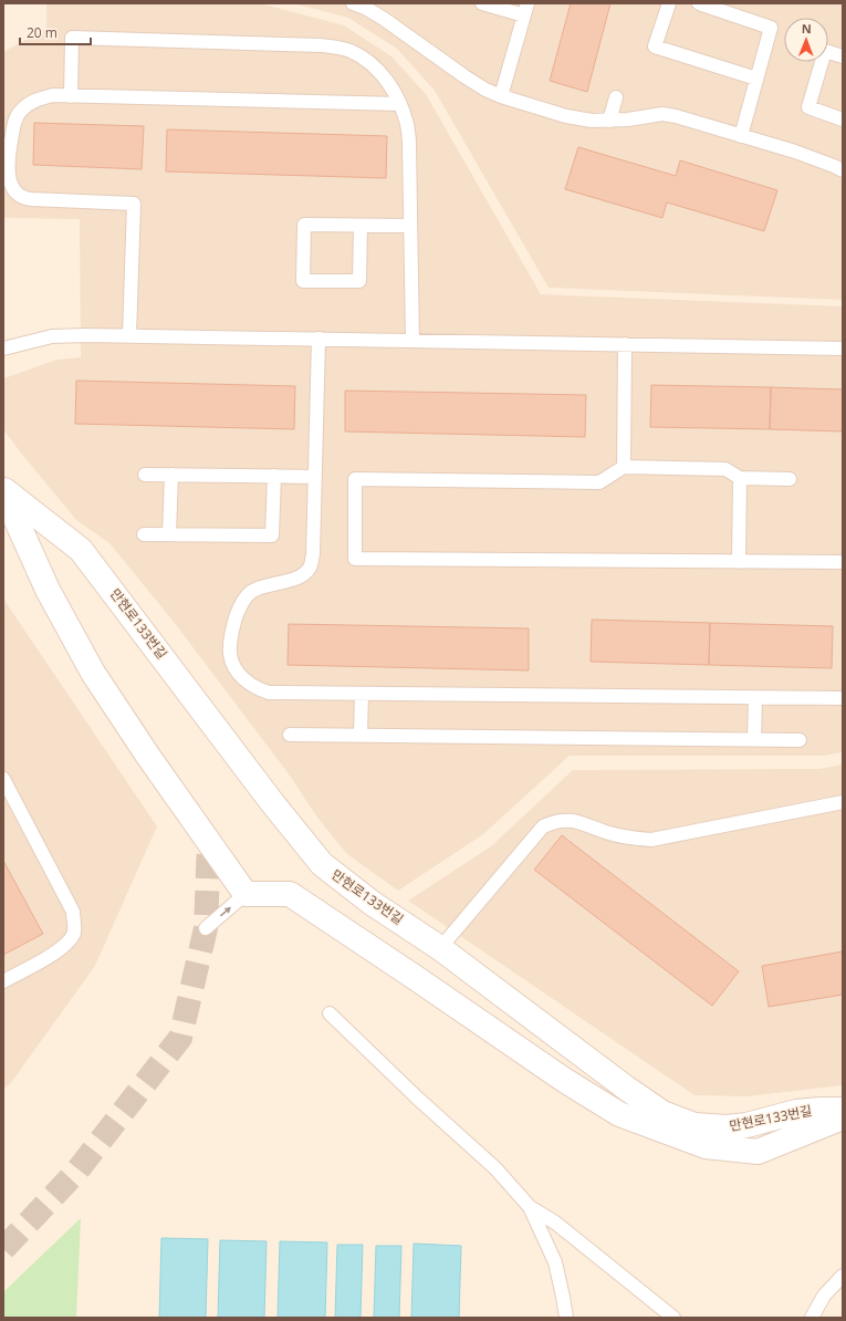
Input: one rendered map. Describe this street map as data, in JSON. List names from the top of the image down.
{
  "streets": {
    "street": ["만현로133번길"]
  },
  "scale_bar": "20 m",
  "north": "top"
}
